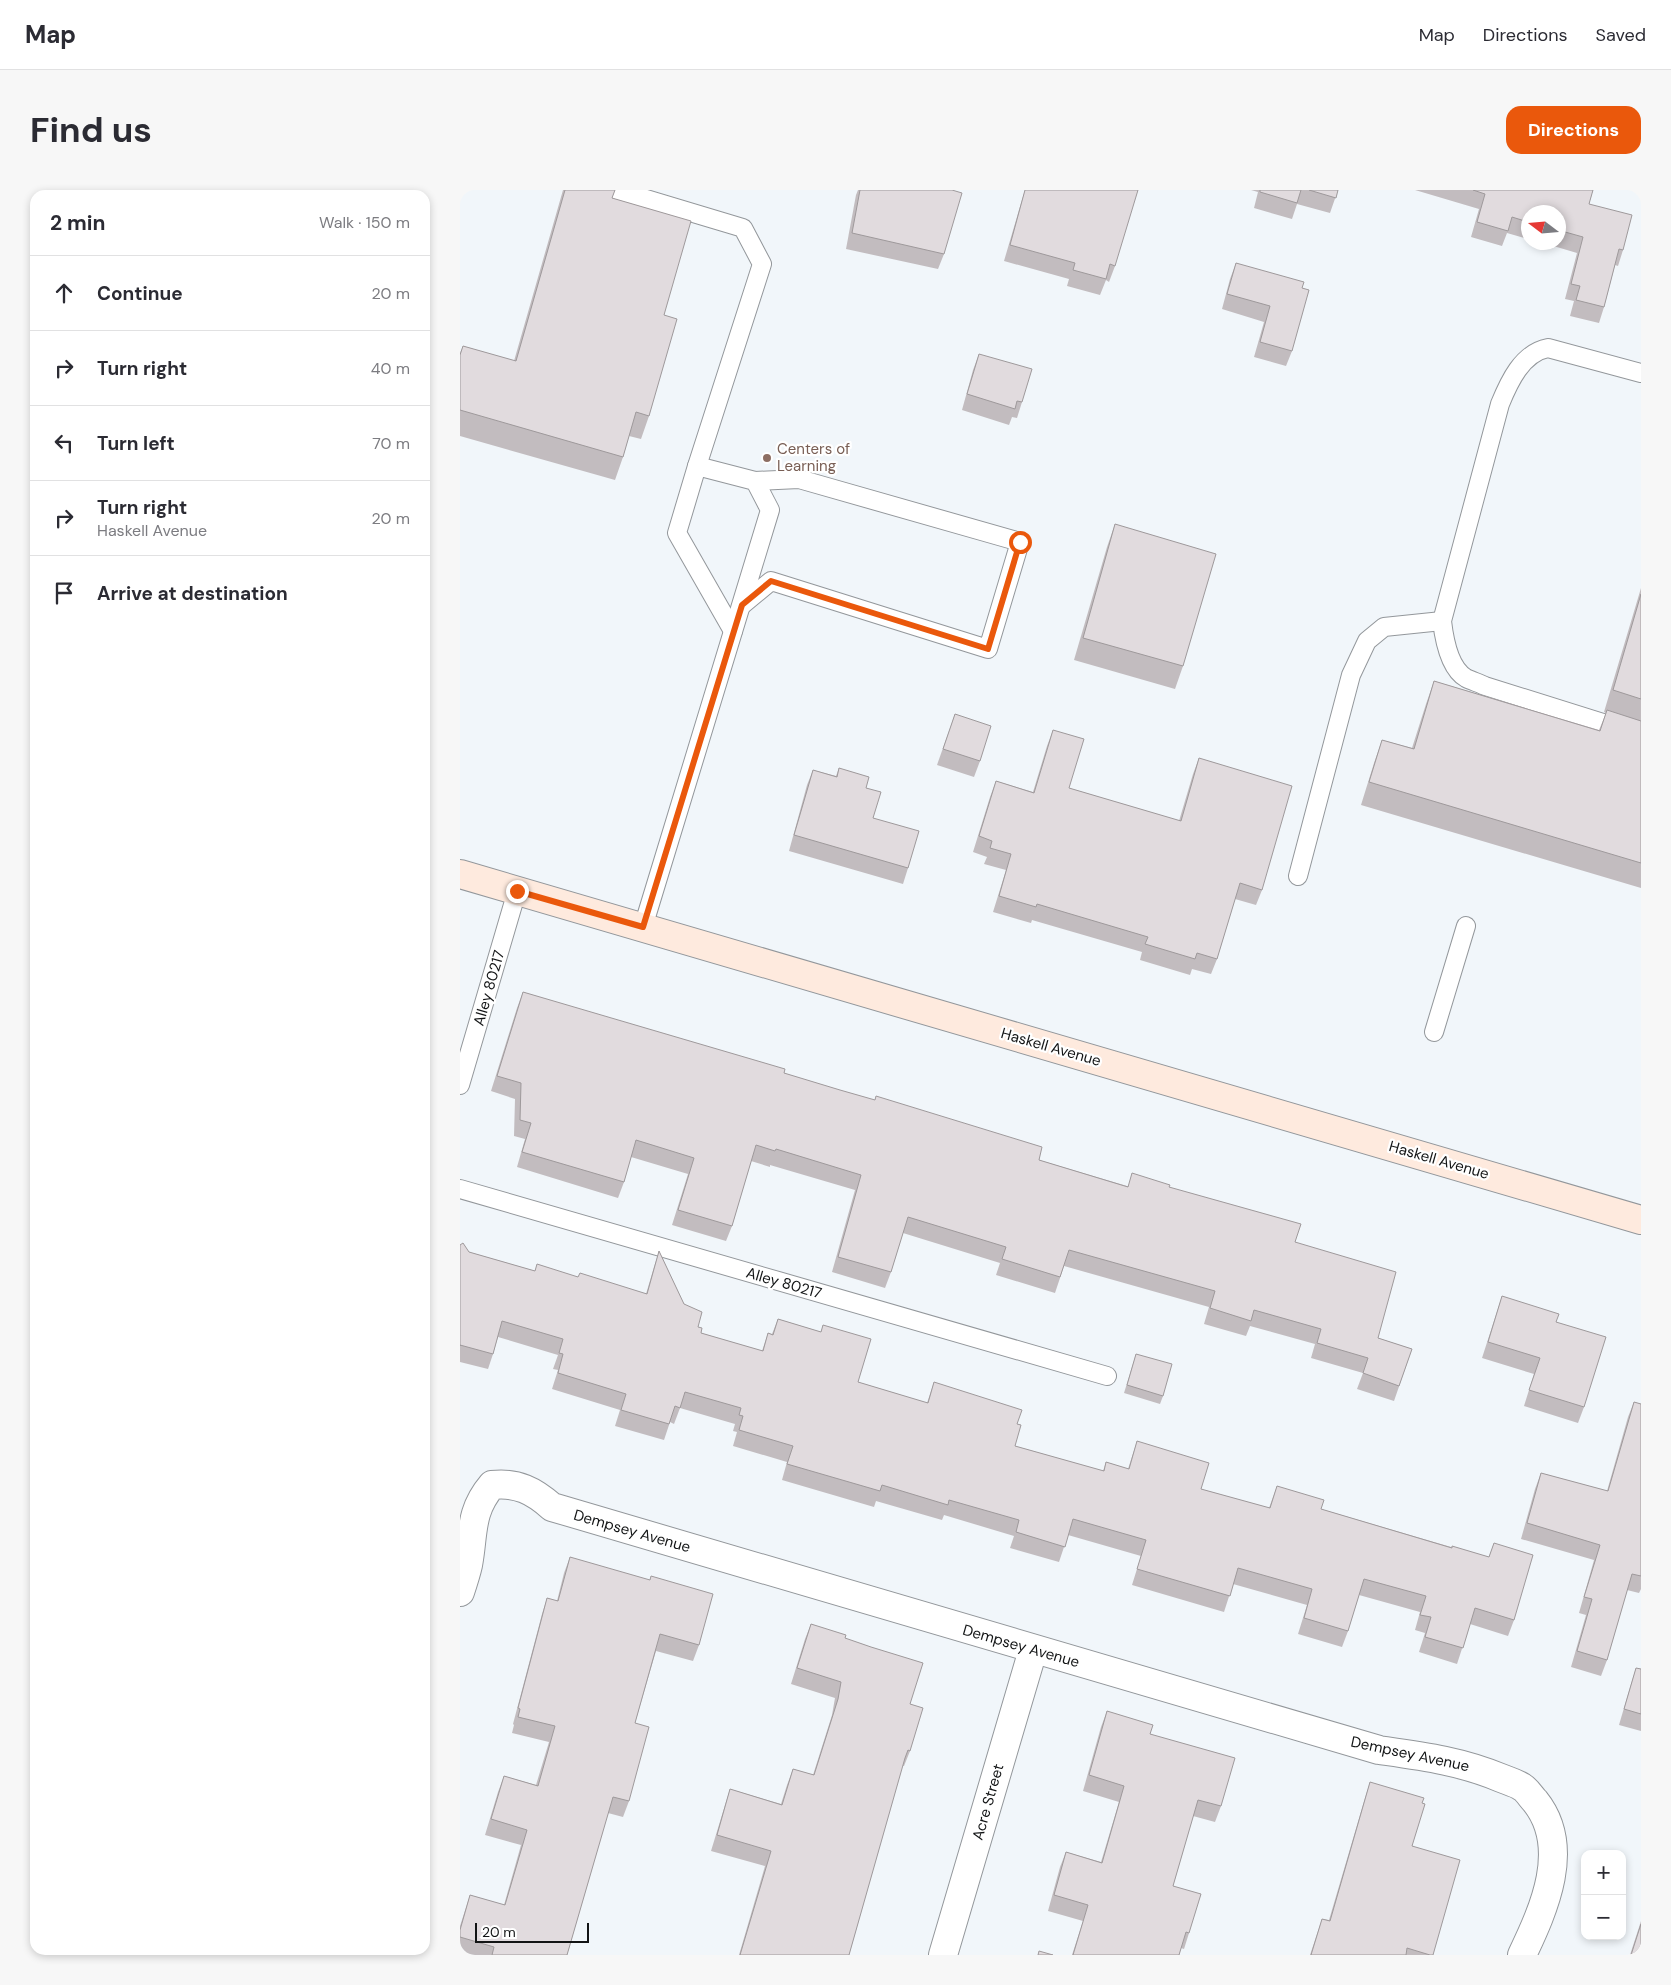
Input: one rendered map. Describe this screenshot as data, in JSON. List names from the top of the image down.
{
  "streets": {
    "main road": ["Haskell Avenue"],
    "street": ["Dempsey Avenue", "Acre Street"],
    "lane": ["Alley 80217"]
  },
  "crossings": [
    ["Alley 80217", "Haskell Avenue"],
    ["Dempsey Avenue", "Acre Street"]
  ],
  "places": ["Centers of Learning"],
  "scale_bar": "20 m",
  "north": "left",
  "page": {
    "header": "Map",
    "nav": ["Map", "Directions", "Saved"],
    "buttons": "Directions",
    "title": "Find us",
    "heading": ["2 min", "Walk · 150 m"],
    "list": [
      ["Continue", "20 m"],
      ["Turn right", "40 m"],
      ["Turn left", "70 m"],
      ["Turn right", "Haskell Avenue", "20 m"],
      "Arrive at destination"
    ],
    "map_buttons": ["+", "−"],
    "scale": "20 m"
  }
}
